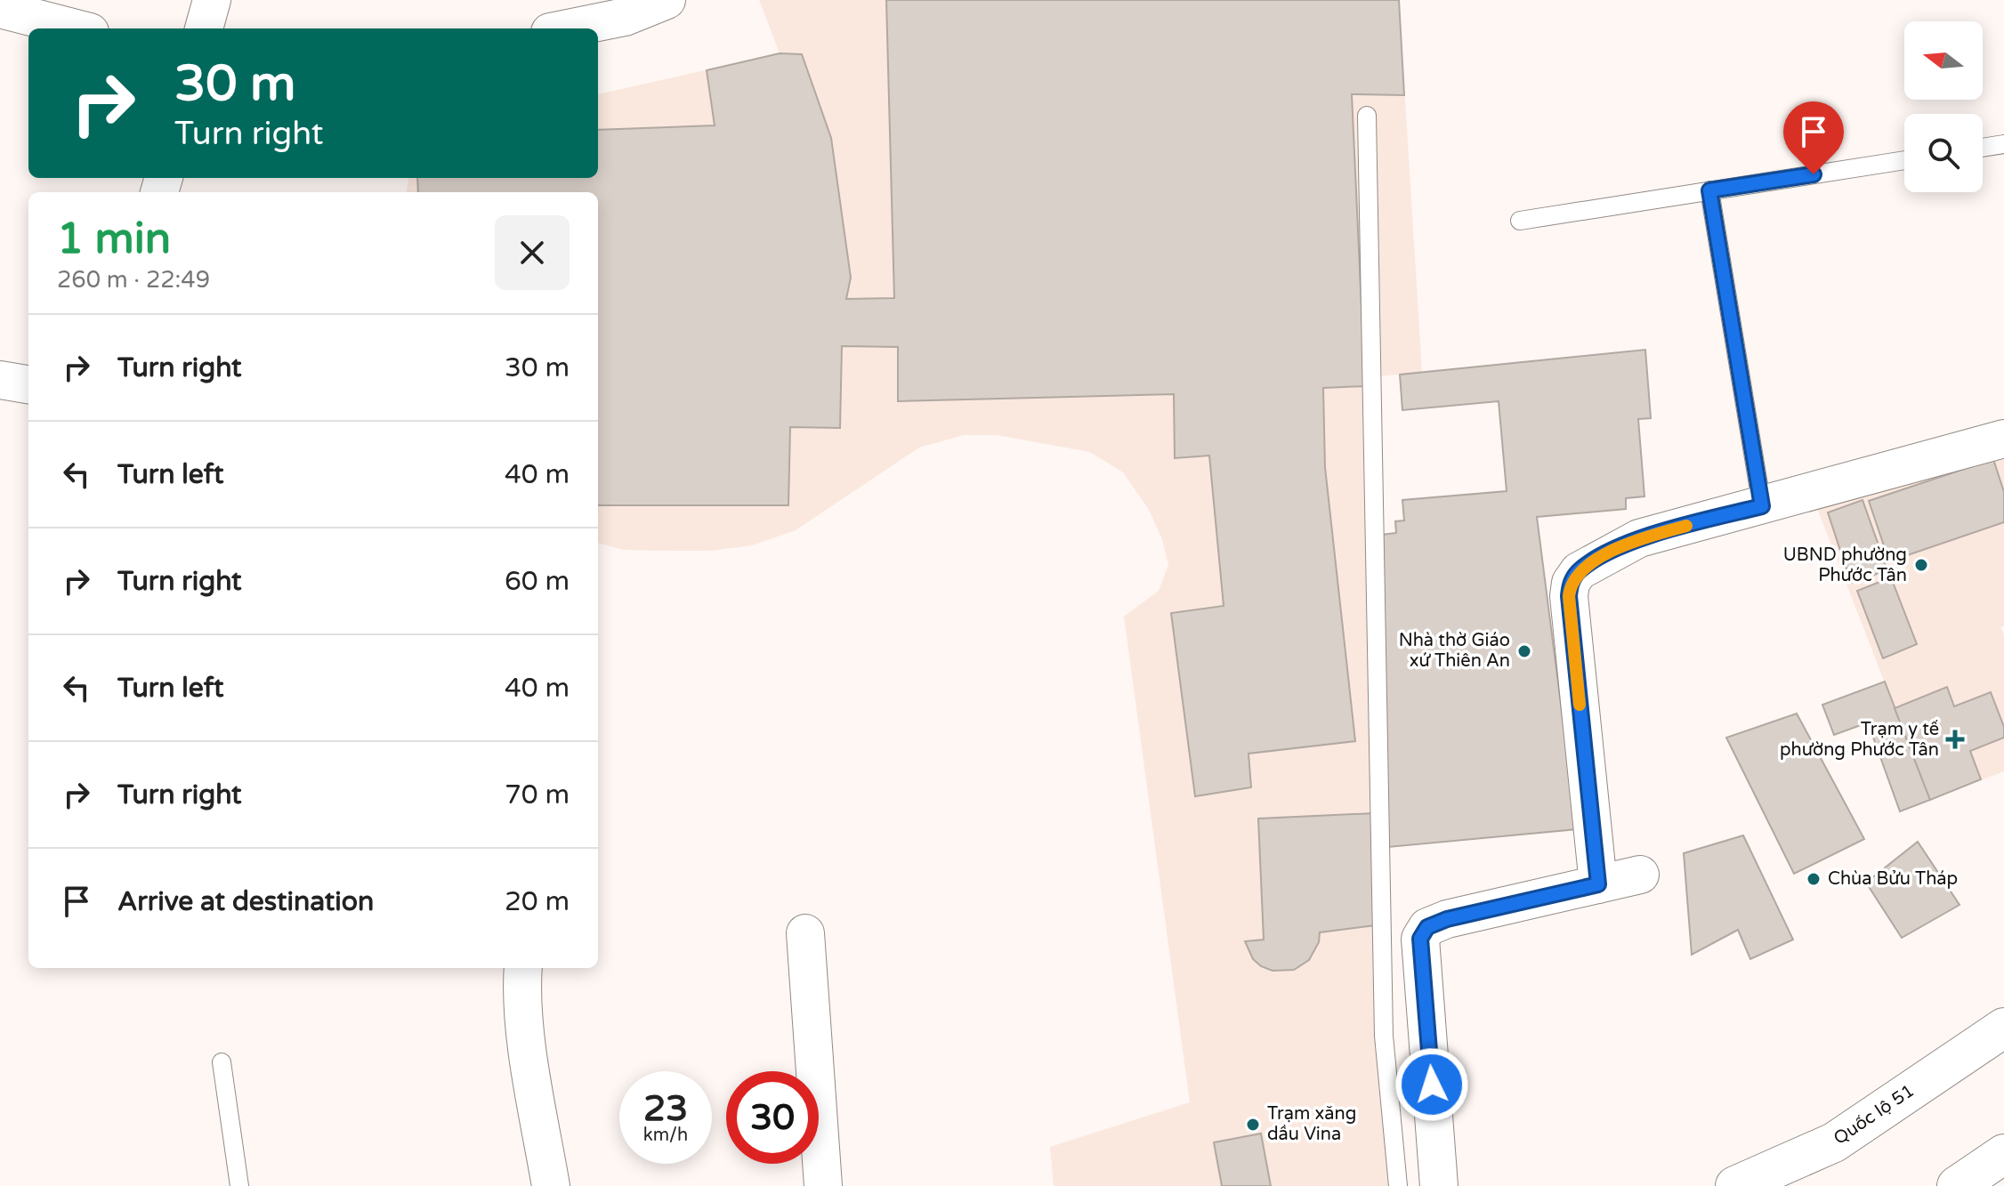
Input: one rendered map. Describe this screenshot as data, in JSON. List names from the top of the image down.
{
  "streets": {
    "highway": ["Quốc lộ 51"]
  },
  "places": {
    "other": [
      "UBND phường Phước Tân",
      "Nhà thờ Giáo xứ Thiên An",
      "Chùa Bửu Tháp",
      "Trạm xăng dầu Vina"
    ],
    "health": ["Trạm y tế phường Phước Tân"]
  },
  "north": "left",
  "page": {
    "turn": ["30 m", "Turn right"],
    "heading": ["1 min", "260 m · 22:49"],
    "list": [
      {
        "name": "Turn right",
        "value": "30 m"
      },
      {
        "name": "Turn left",
        "value": "40 m"
      },
      {
        "name": "Turn right",
        "value": "60 m"
      },
      {
        "name": "Turn left",
        "value": "40 m"
      },
      {
        "name": "Turn right",
        "value": "70 m"
      },
      {
        "name": "Arrive at destination",
        "value": "20 m"
      }
    ],
    "speed": "23 km/h",
    "limit": "30"
  }
}
